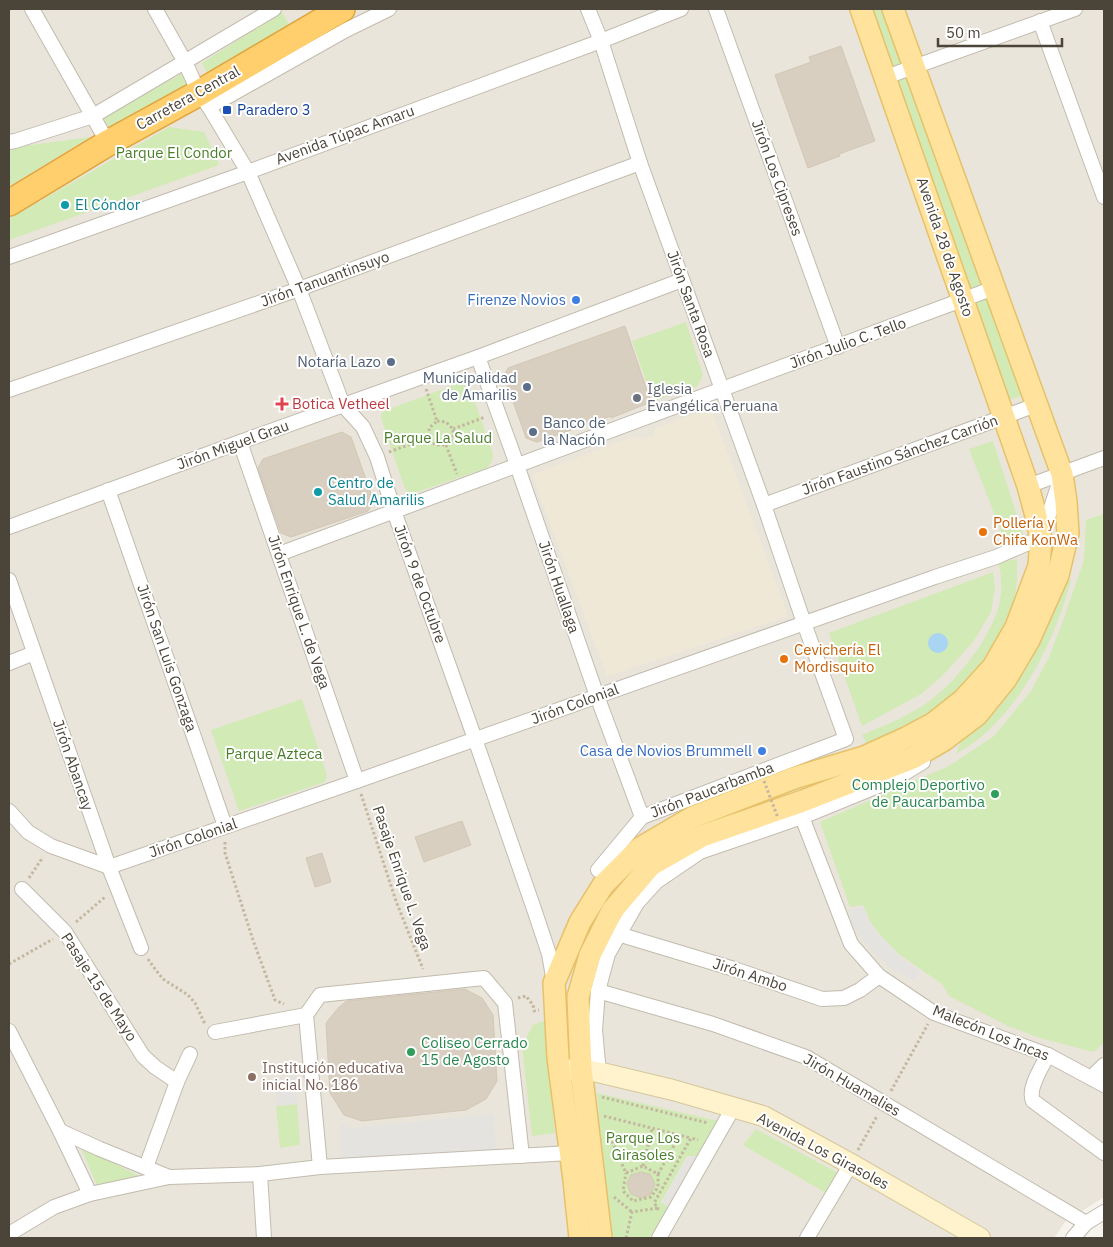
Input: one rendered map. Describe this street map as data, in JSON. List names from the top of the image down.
{
  "streets": {
    "highway": ["Carretera Central"],
    "main road": ["Avenida 28 de Agosto", "Avenida Los Girasoles"],
    "street": [
      "Avenida Túpac Amaru",
      "Jirón Los Cipreses",
      "Jirón Tanuantinsuyo",
      "Jirón Santa Rosa",
      "Jirón Julio C. Tello",
      "Jirón Miguel Grau",
      "Jirón Faustino Sánchez Carrión",
      "Jirón 9 de Octubre",
      "Jirón Huallaga",
      "Jirón Enrique L. de Vega",
      "Jirón San Luis Gonzaga",
      "Jirón Colonial",
      "Jirón Abancay",
      "Jirón Paucarbamba",
      "Jirón Ambo",
      "Pasaje 15 de Mayo",
      "Malecón Los Incas",
      "Jirón Huamalies"
    ],
    "path": ["Pasaje Enrique L. Vega"]
  },
  "crossings": [
    ["Carretera Central", "Jirón 9 de Octubre"],
    ["Avenida Túpac Amaru", "Jirón Santa Rosa"],
    ["Avenida Túpac Amaru", "Jirón 9 de Octubre"],
    ["Jirón Los Cipreses", "Jirón Julio C. Tello"],
    ["Avenida 28 de Agosto", "Jirón Julio C. Tello"],
    ["Avenida 28 de Agosto", "Jirón Faustino Sánchez Carrión"],
    ["Avenida 28 de Agosto", "Jirón 9 de Octubre"],
    ["Avenida 28 de Agosto", "Jirón Colonial"],
    ["Avenida 28 de Agosto", "Avenida Los Girasoles"],
    ["Jirón Tanuantinsuyo", "Jirón Santa Rosa"],
    ["Jirón Tanuantinsuyo", "Jirón 9 de Octubre"],
    ["Jirón Santa Rosa", "Jirón Julio C. Tello"],
    ["Jirón Santa Rosa", "Jirón Miguel Grau"],
    ["Jirón Santa Rosa", "Jirón Faustino Sánchez Carrión"],
    ["Jirón Santa Rosa", "Jirón Colonial"],
    ["Jirón Santa Rosa", "Jirón Paucarbamba"],
    ["Jirón Julio C. Tello", "Jirón 9 de Octubre"],
    ["Jirón Julio C. Tello", "Jirón Huallaga"],
    ["Jirón Julio C. Tello", "Jirón Enrique L. de Vega"],
    ["Jirón Miguel Grau", "Jirón 9 de Octubre"],
    ["Jirón Miguel Grau", "Jirón Huallaga"],
    ["Jirón Miguel Grau", "Jirón Enrique L. de Vega"],
    ["Jirón Miguel Grau", "Jirón San Luis Gonzaga"],
    ["Jirón 9 de Octubre", "Jirón Colonial"],
    ["Jirón Huallaga", "Jirón Colonial"],
    ["Jirón Huallaga", "Jirón Paucarbamba"],
    ["Jirón Enrique L. de Vega", "Jirón Colonial"],
    ["Jirón Enrique L. de Vega", "Pasaje Enrique L. Vega"],
    ["Jirón San Luis Gonzaga", "Jirón Colonial"],
    ["Jirón Colonial", "Jirón Abancay"],
    ["Jirón Colonial", "Pasaje Enrique L. Vega"],
    ["Jirón Ambo", "Malecón Los Incas"]
  ],
  "parks": [
    "Parque El Condor",
    "Parque La Salud",
    "Parque Azteca",
    "Parque Los Girasoles"
  ],
  "places": {
    "transit": ["Paradero 3"],
    "other": [
      "El Cóndor",
      "Firenze Novios",
      "Notaría Lazo",
      "Municipalidad de Amarilis",
      "Iglesia Evangélica Peruana",
      "Banco de la Nación",
      "Centro de Salud Amarilis",
      "Pollería y Chifa KonWa",
      "Cevichería El Mordisquito",
      "Casa de Novios Brummell",
      "Complejo Deportivo de Paucarbamba",
      "Coliseo Cerrado 15 de Agosto",
      "Institución educativa inicial No. 186"
    ],
    "health": ["Botica Vetheel"]
  },
  "scale_bar": "50 m"
}
